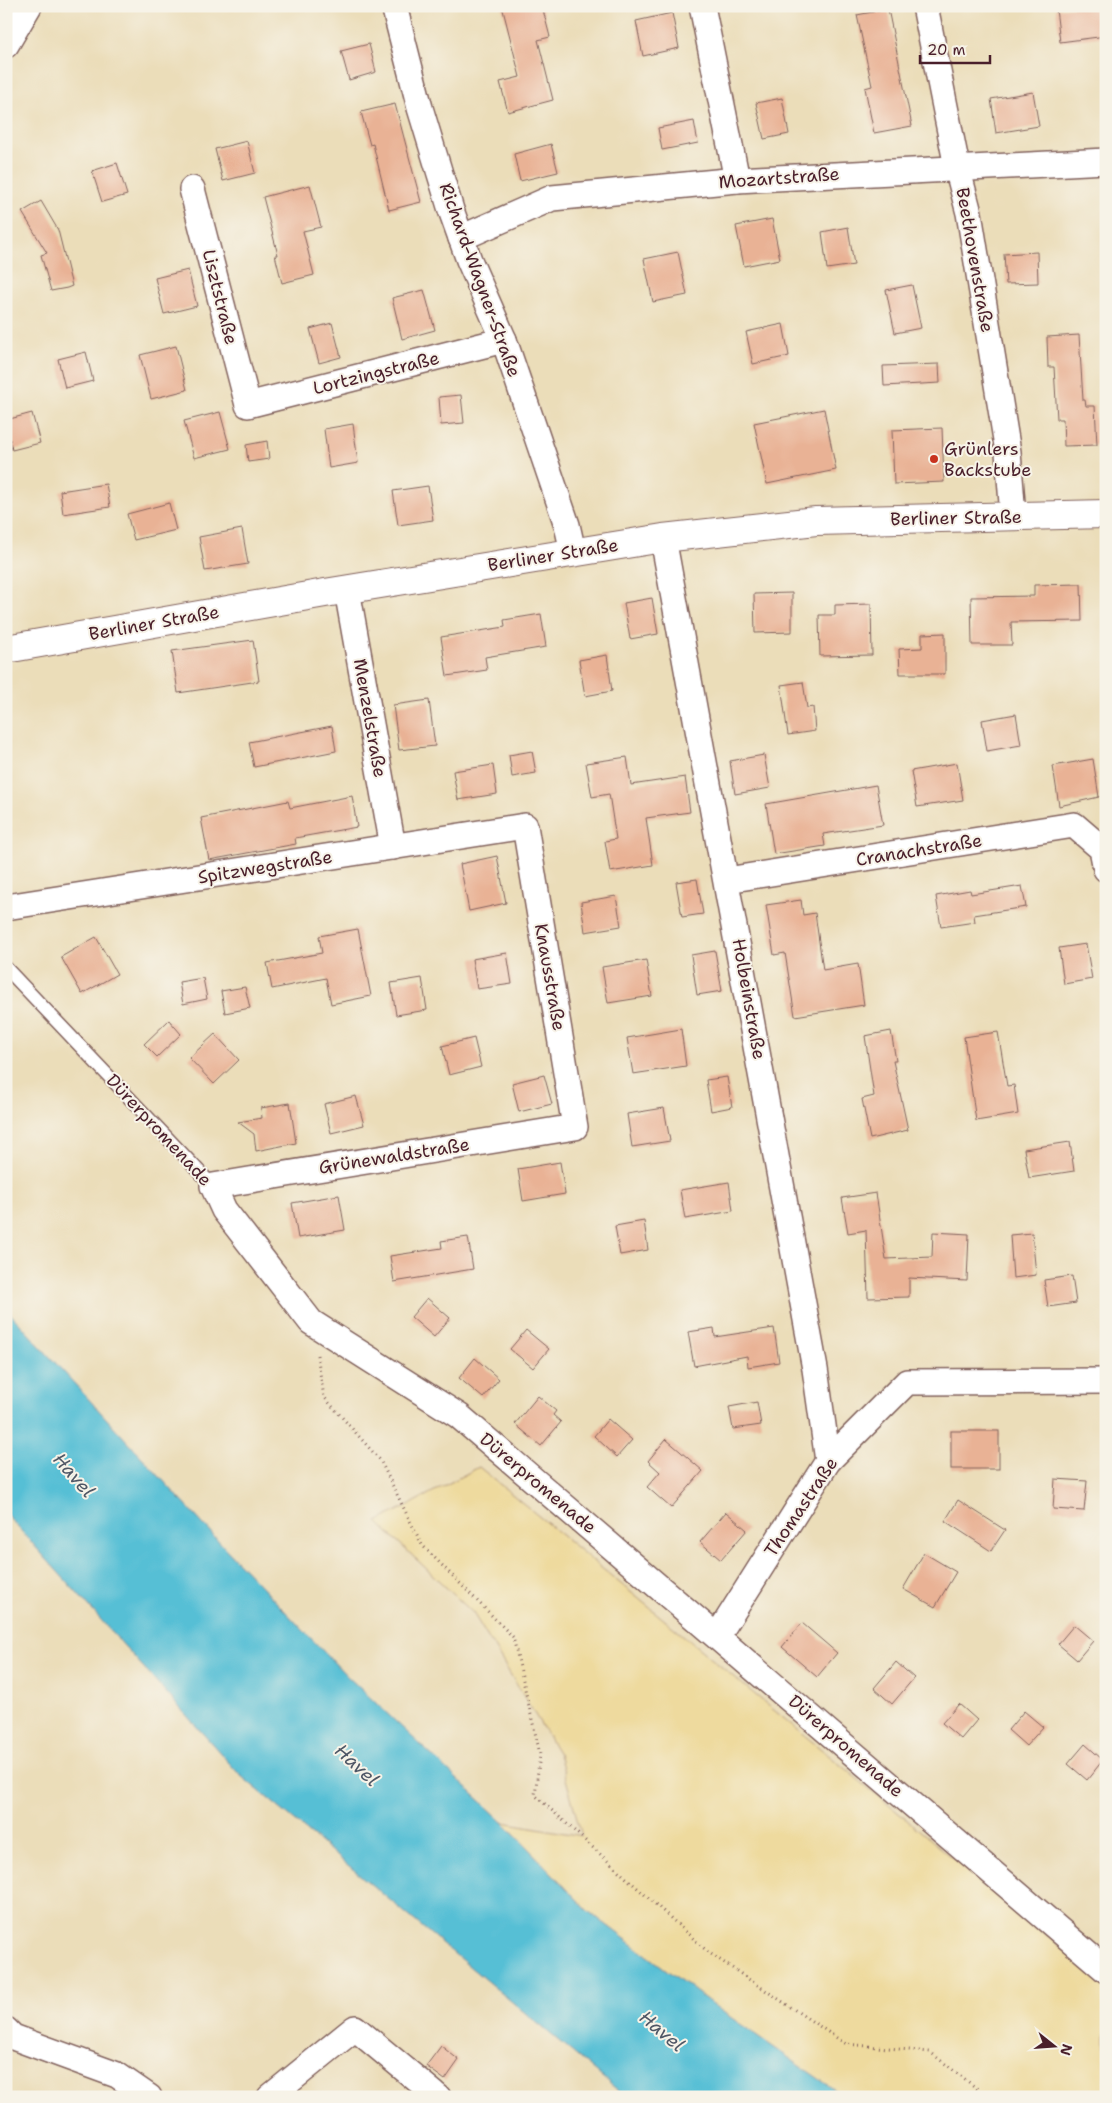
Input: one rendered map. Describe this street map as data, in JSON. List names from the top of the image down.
{
  "streets": {
    "main road": ["Berliner Straße"],
    "street": [
      "Mozartstraße",
      "Beethovenstraße",
      "Richard-Wagner-Straße",
      "Lisztstraße",
      "Lortzingstraße",
      "Menzelstraße",
      "Cranachstraße",
      "Spitzwegstraße",
      "Knausstraße",
      "Holbeinstraße",
      "Dürerpromenade",
      "Grünewaldstraße",
      "Thomastraße"
    ]
  },
  "crossings": [
    ["Mozartstraße", "Beethovenstraße"],
    ["Mozartstraße", "Richard-Wagner-Straße"],
    ["Beethovenstraße", "Berliner Straße"],
    ["Richard-Wagner-Straße", "Lortzingstraße"],
    ["Richard-Wagner-Straße", "Berliner Straße"],
    ["Lisztstraße", "Lortzingstraße"],
    ["Berliner Straße", "Menzelstraße"],
    ["Berliner Straße", "Holbeinstraße"],
    ["Menzelstraße", "Spitzwegstraße"],
    ["Cranachstraße", "Holbeinstraße"],
    ["Spitzwegstraße", "Knausstraße"],
    ["Knausstraße", "Grünewaldstraße"],
    ["Holbeinstraße", "Thomastraße"],
    ["Dürerpromenade", "Grünewaldstraße"],
    ["Dürerpromenade", "Thomastraße"]
  ],
  "water": ["Havel"],
  "places": ["Grünlers Backstube"],
  "scale_bar": "20 m",
  "north": "right"
}
